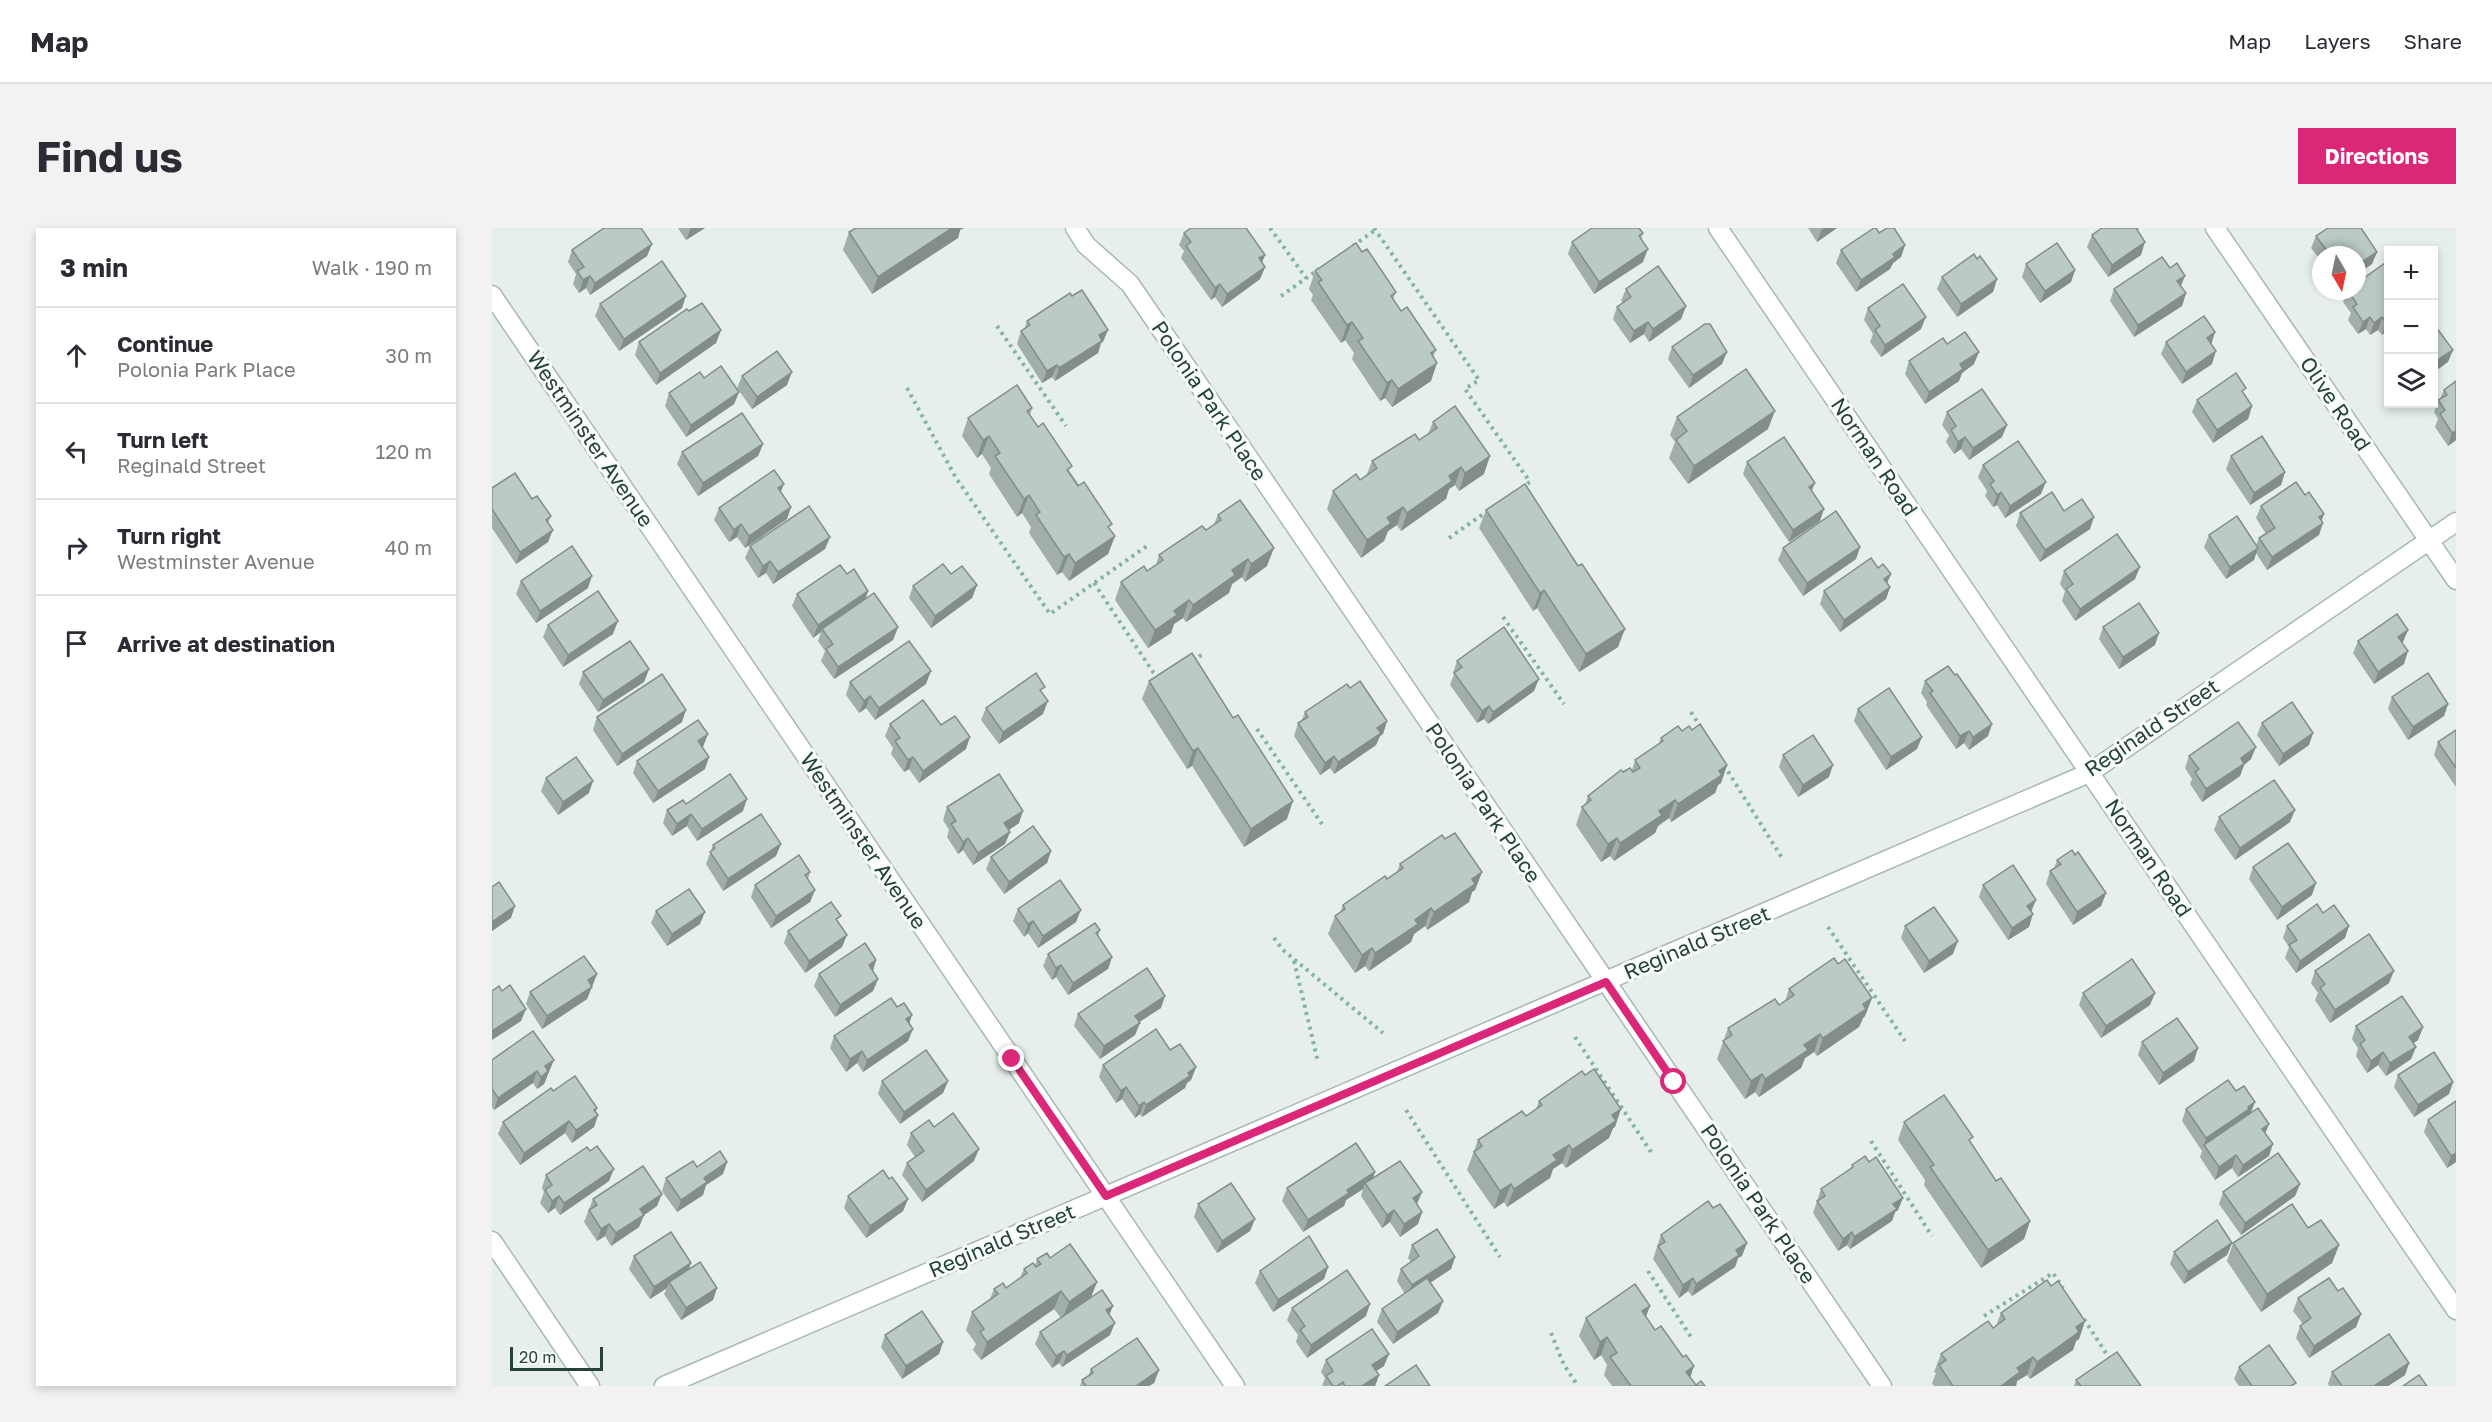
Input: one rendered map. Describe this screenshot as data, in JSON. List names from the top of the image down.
{
  "streets": {
    "street": [
      "Polonia Park Place",
      "Olive Road",
      "Westminster Avenue",
      "Norman Road",
      "Reginald Street"
    ]
  },
  "crossings": [
    ["Polonia Park Place", "Reginald Street"],
    ["Olive Road", "Reginald Street"],
    ["Westminster Avenue", "Reginald Street"],
    ["Norman Road", "Reginald Street"]
  ],
  "scale_bar": "20 m",
  "north": "bottom",
  "page": {
    "header": "Map",
    "nav": ["Map", "Layers", "Share"],
    "buttons": "Directions",
    "title": "Find us",
    "heading": ["3 min", "Walk · 190 m"],
    "map_buttons": ["+", "−"],
    "list": [
      ["Continue", "Polonia Park Place", "30 m"],
      ["Turn left", "Reginald Street", "120 m"],
      ["Turn right", "Westminster Avenue", "40 m"],
      "Arrive at destination"
    ],
    "scale": "20 m"
  }
}
